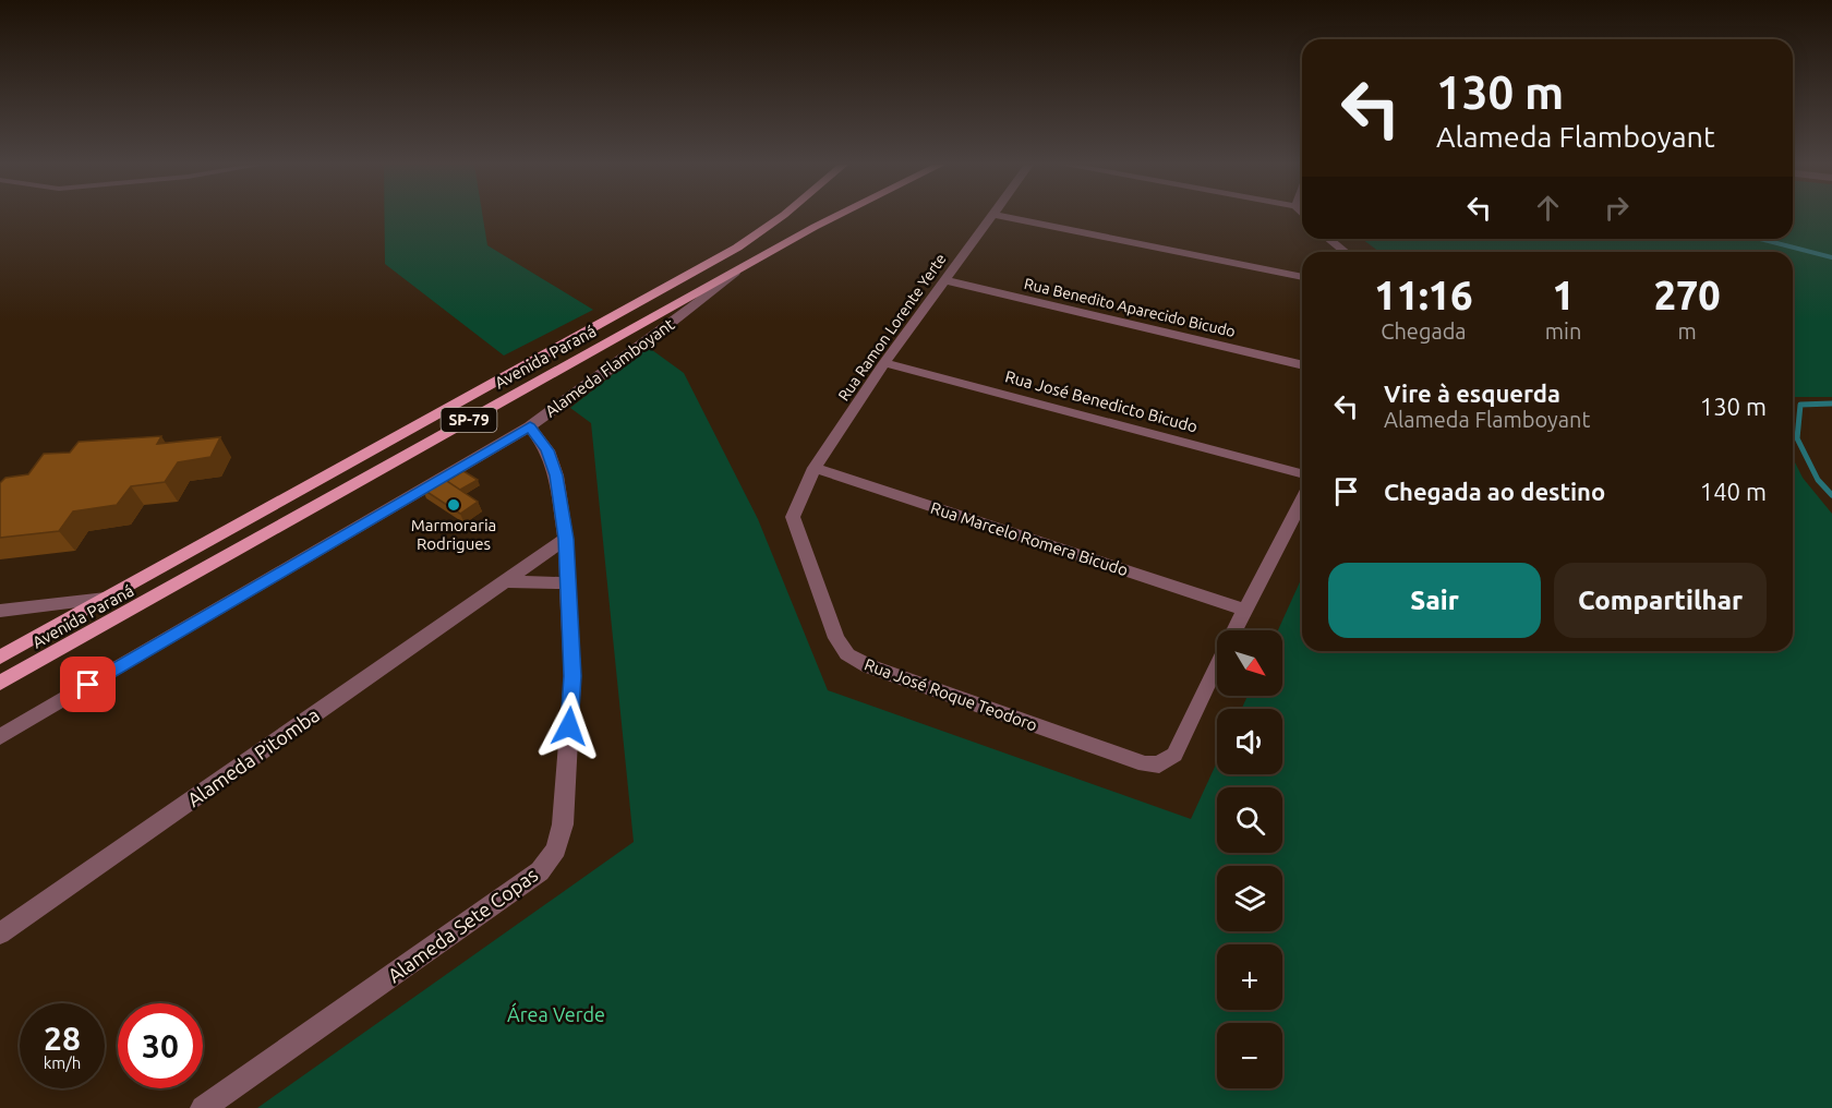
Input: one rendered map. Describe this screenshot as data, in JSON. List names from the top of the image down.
{
  "streets": {
    "main road": ["Avenida Paraná", "SP-79"],
    "street": [
      "Rua Benedito Aparecido Bicudo",
      "Rua Ramon Lorente Yerte",
      "Alameda Flamboyant",
      "Rua José Benedicto Bicudo",
      "Rua Marcelo Romera Bicudo",
      "Rua José Roque Teodoro",
      "Alameda Pitomba",
      "Alameda Sete Copas"
    ]
  },
  "crossings": [
    ["Rua Benedito Aparecido Bicudo", "Rua Ramon Lorente Yerte"],
    ["Rua Ramon Lorente Yerte", "Rua José Benedicto Bicudo"],
    ["Rua Ramon Lorente Yerte", "Rua Marcelo Romera Bicudo"],
    ["Rua Ramon Lorente Yerte", "Rua José Roque Teodoro"],
    ["Avenida Paraná", "Alameda Flamboyant"],
    ["Alameda Flamboyant", "Alameda Sete Copas"],
    ["Alameda Pitomba", "Alameda Sete Copas"]
  ],
  "parks": ["Área Verde"],
  "places": ["Marmoraria Rodrigues"],
  "north": "bottom right",
  "page": {
    "turn": ["130 m", "Alameda Flamboyant"],
    "eta": [
      "11:16",
      "Chegada",
      "1",
      "min",
      "270",
      "m"
    ],
    "list": [
      {
        "name": "Vire à esquerda",
        "note": "Alameda Flamboyant",
        "value": "130 m"
      },
      {
        "name": "Chegada ao destino",
        "value": "140 m"
      }
    ],
    "buttons": ["Sair", "Compartilhar"],
    "map_buttons": ["+", "−"],
    "speed": "28 km/h",
    "limit": "30"
  }
}
